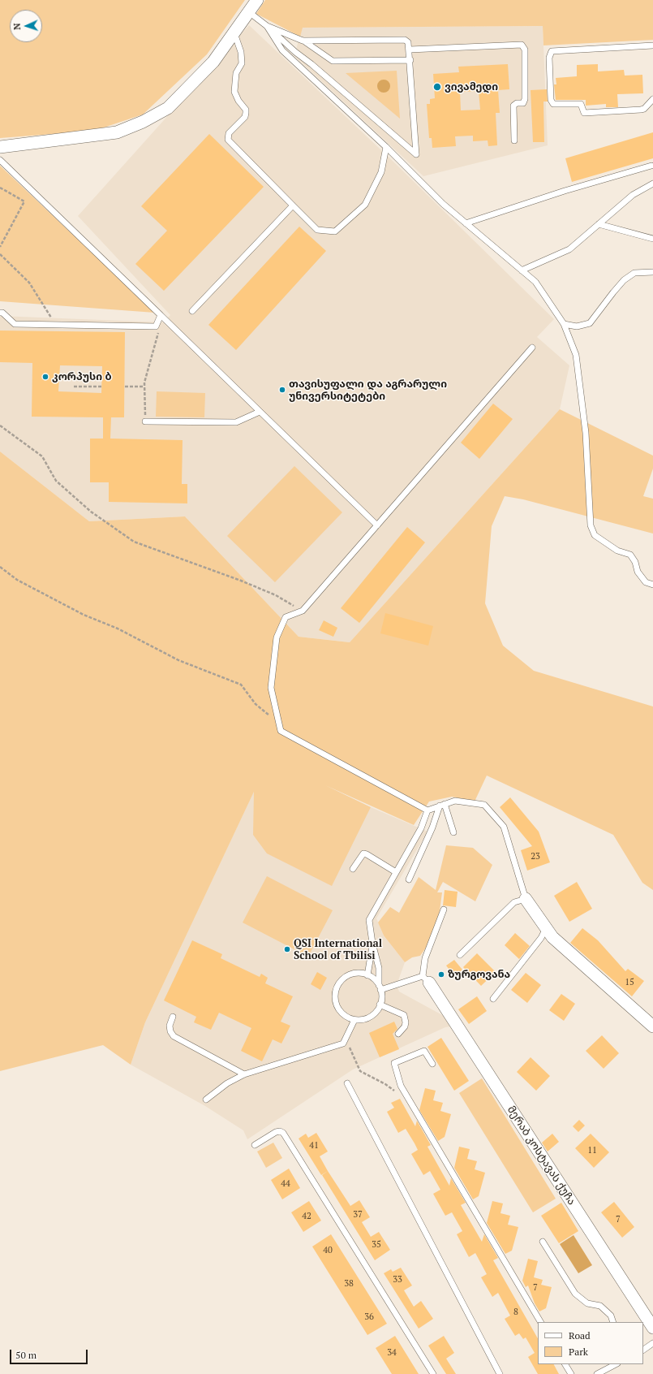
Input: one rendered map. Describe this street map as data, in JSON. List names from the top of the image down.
{
  "streets": {
    "street": ["მერაბ კოსტავას ქუჩა"]
  },
  "places": [
    "ვივამედი",
    "კორპუსი ბ",
    "თავისუფალი და აგრარული უნივერსიტეტები",
    "QSI International School of Tbilisi",
    "ზურგოვანა"
  ],
  "house_numbers": [
    "23",
    "15",
    "41",
    "11",
    "44",
    "37",
    "42",
    "7",
    "35",
    "40",
    "33",
    "38",
    "7",
    "8",
    "36",
    "34"
  ],
  "legend": ["Road", "Park"],
  "scale_bar": "50 m",
  "north": "left"
}
